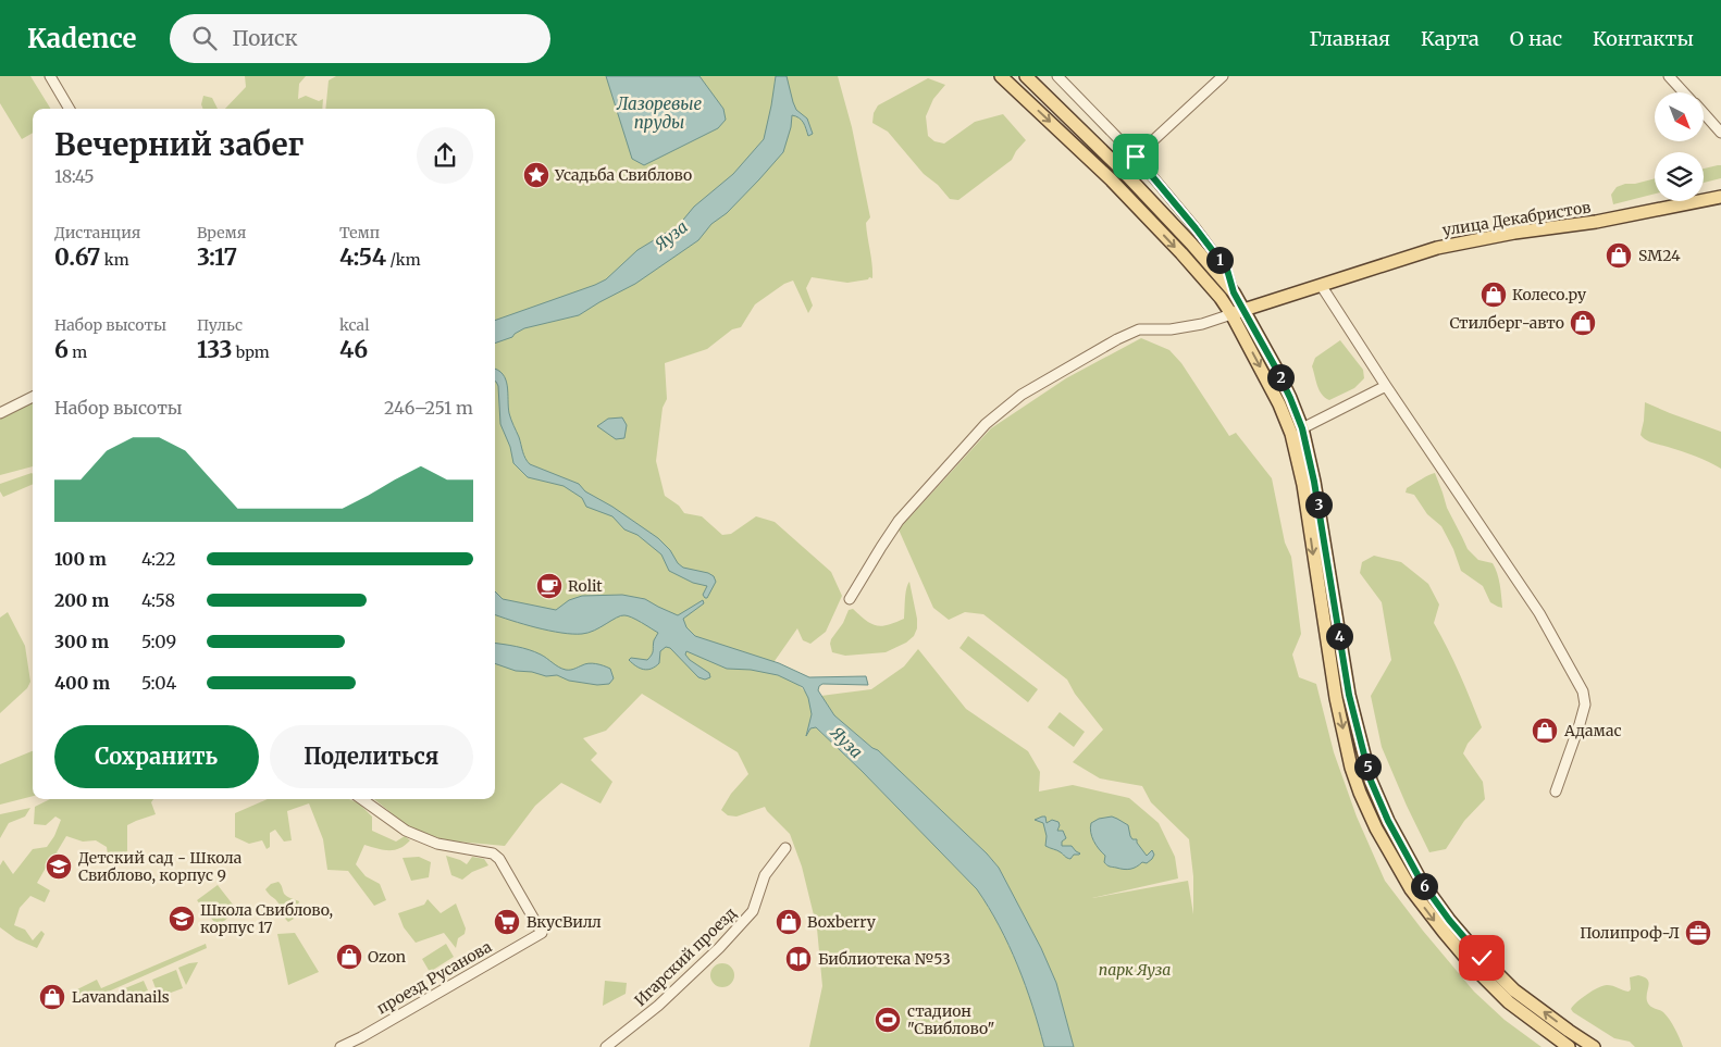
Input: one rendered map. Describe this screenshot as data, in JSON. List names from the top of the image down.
{
  "streets": {
    "main road": ["улица Декабристов"],
    "street": ["Игарский проезд", "проезд Русанова"]
  },
  "water": ["Лазоревые пруды", "Яуза"],
  "parks": ["парк Яуза"],
  "places": {
    "place": ["Усадьба Свиблово"],
    "shop": [
      "SM24",
      "Колесо.ру",
      "Стилберг-авто",
      "Адамас",
      "Boxberry",
      "Ozon",
      "Lavandanails"
    ],
    "cafe": ["Rolit"],
    "school or university": ["Детский сад - Школа Свиблово, корпус 9", "Школа Свиблово, корпус 17"],
    "supermarket": ["ВкусВилл"],
    "office": ["Полипроф-Л"],
    "library": ["Библиотека №53"],
    "sports": ["стадион \"Свиблово\""]
  },
  "north": "bottom right",
  "page": {
    "header": "Kadence",
    "search": "Поиск",
    "nav": [
      "Главная",
      "Карта",
      "О нас",
      "Контакты"
    ],
    "heading": ["Вечерний забег", "18:45"],
    "stats": [
      ["Дистанция", "0.67 km"],
      ["Время", "3:17"],
      ["Темп", "4:54 /km"],
      ["Набор высоты", "6 m"],
      ["Пульс", "133 bpm"],
      ["kcal", "46"]
    ],
    "pins": [
      "1",
      "2",
      "3",
      "4",
      "5",
      "6"
    ],
    "chart": ["Набор высоты", "246–251 m"],
    "list": [
      {
        "name": "100 m",
        "note": "4:22"
      },
      {
        "name": "200 m",
        "note": "4:58"
      },
      {
        "name": "300 m",
        "note": "5:09"
      },
      {
        "name": "400 m",
        "note": "5:04"
      }
    ],
    "buttons": ["Сохранить", "Поделиться"]
  }
}
